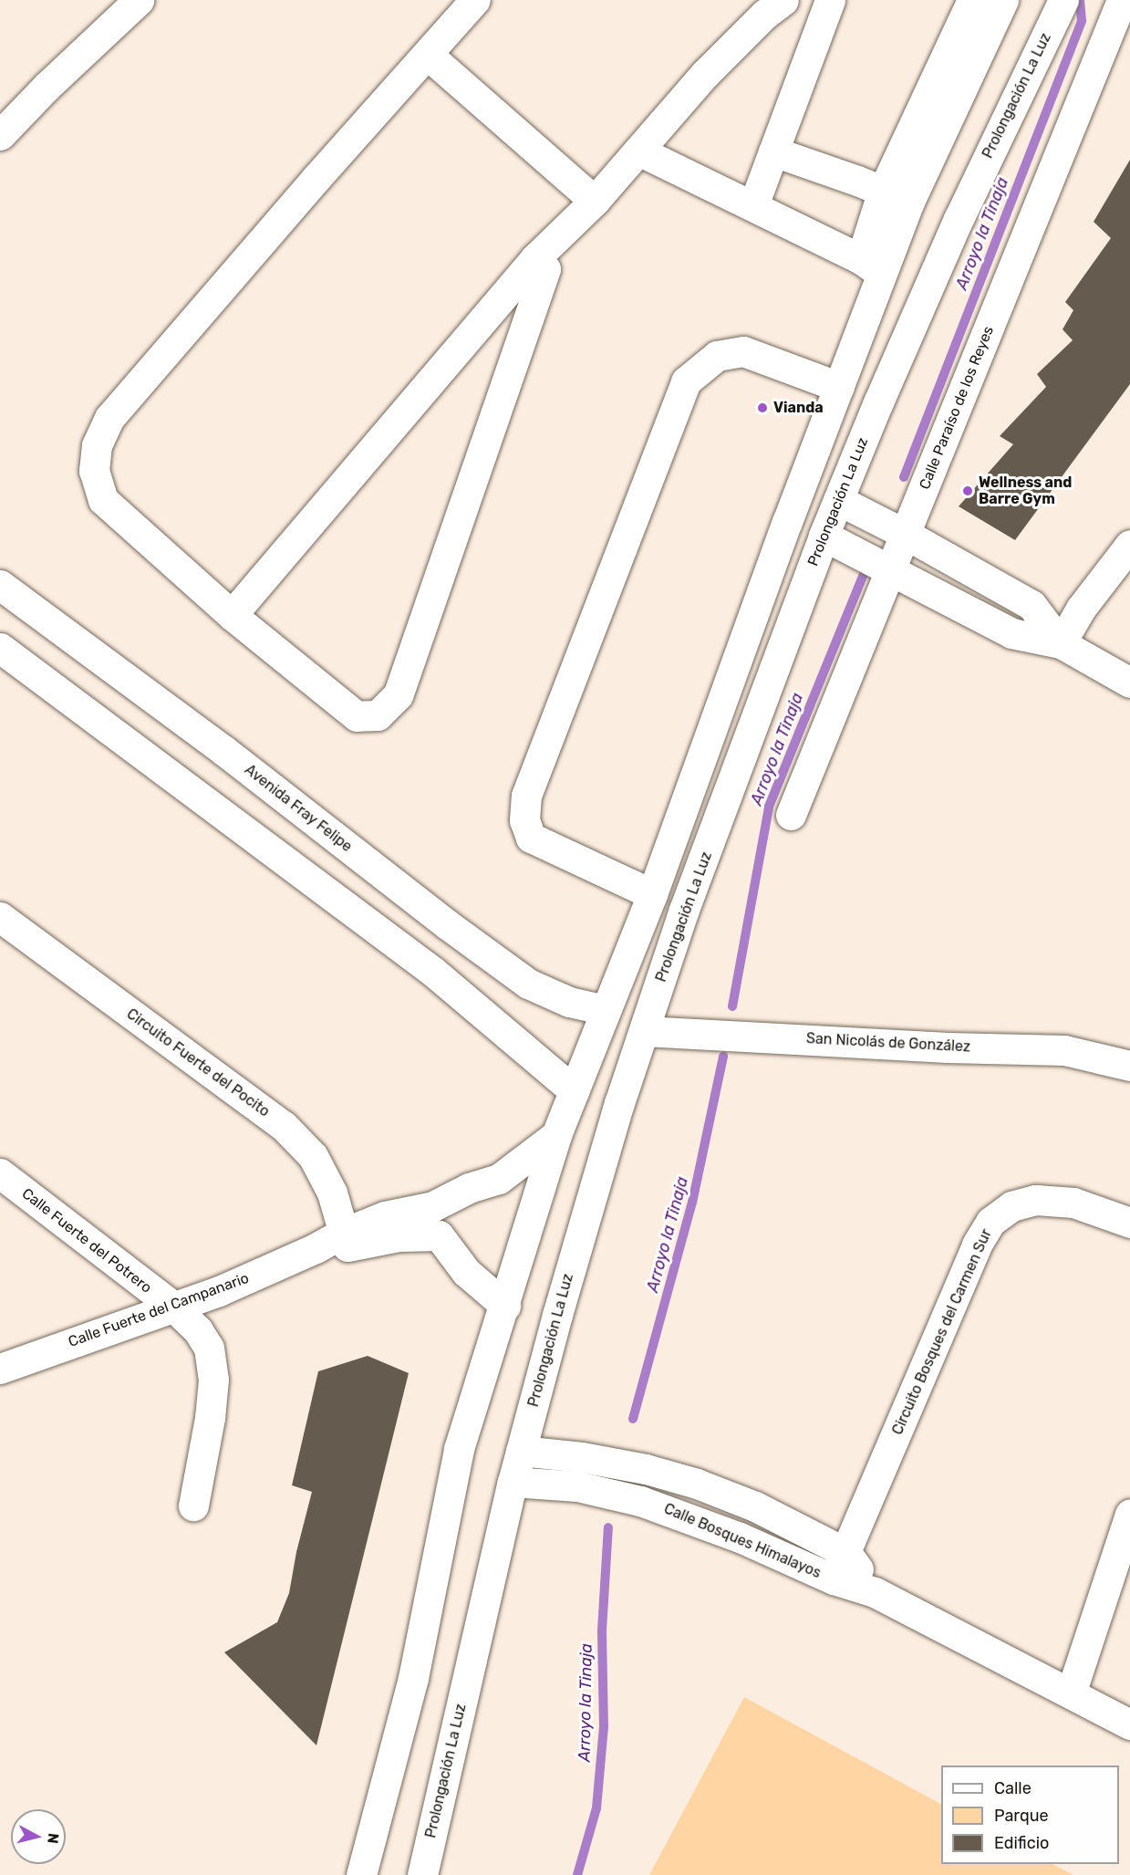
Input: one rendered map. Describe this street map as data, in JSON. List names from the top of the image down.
{
  "streets": {
    "street": [
      "Prolongación La Luz",
      "Calle Paraíso de los Reyes",
      "Avenida Fray Felipe",
      "San Nicolás de González",
      "Circuito Fuerte del Pocito",
      "Calle Fuerte del Potrero",
      "Calle Fuerte del Campanario",
      "Circuito Bosques del Carmen Sur",
      "Calle Bosques Himalayos"
    ]
  },
  "crossings": [
    ["Prolongación La Luz", "San Nicolás de González"],
    ["Prolongación La Luz", "Calle Bosques Himalayos"],
    ["Circuito Fuerte del Pocito", "Calle Fuerte del Campanario"],
    ["Calle Fuerte del Potrero", "Calle Fuerte del Campanario"],
    ["Circuito Bosques del Carmen Sur", "Calle Bosques Himalayos"]
  ],
  "water": ["Arroyo la Tinaja"],
  "places": ["Vianda", "Wellness and Barre Gym"],
  "legend": ["Calle", "Parque", "Edificio"],
  "north": "right"
}
